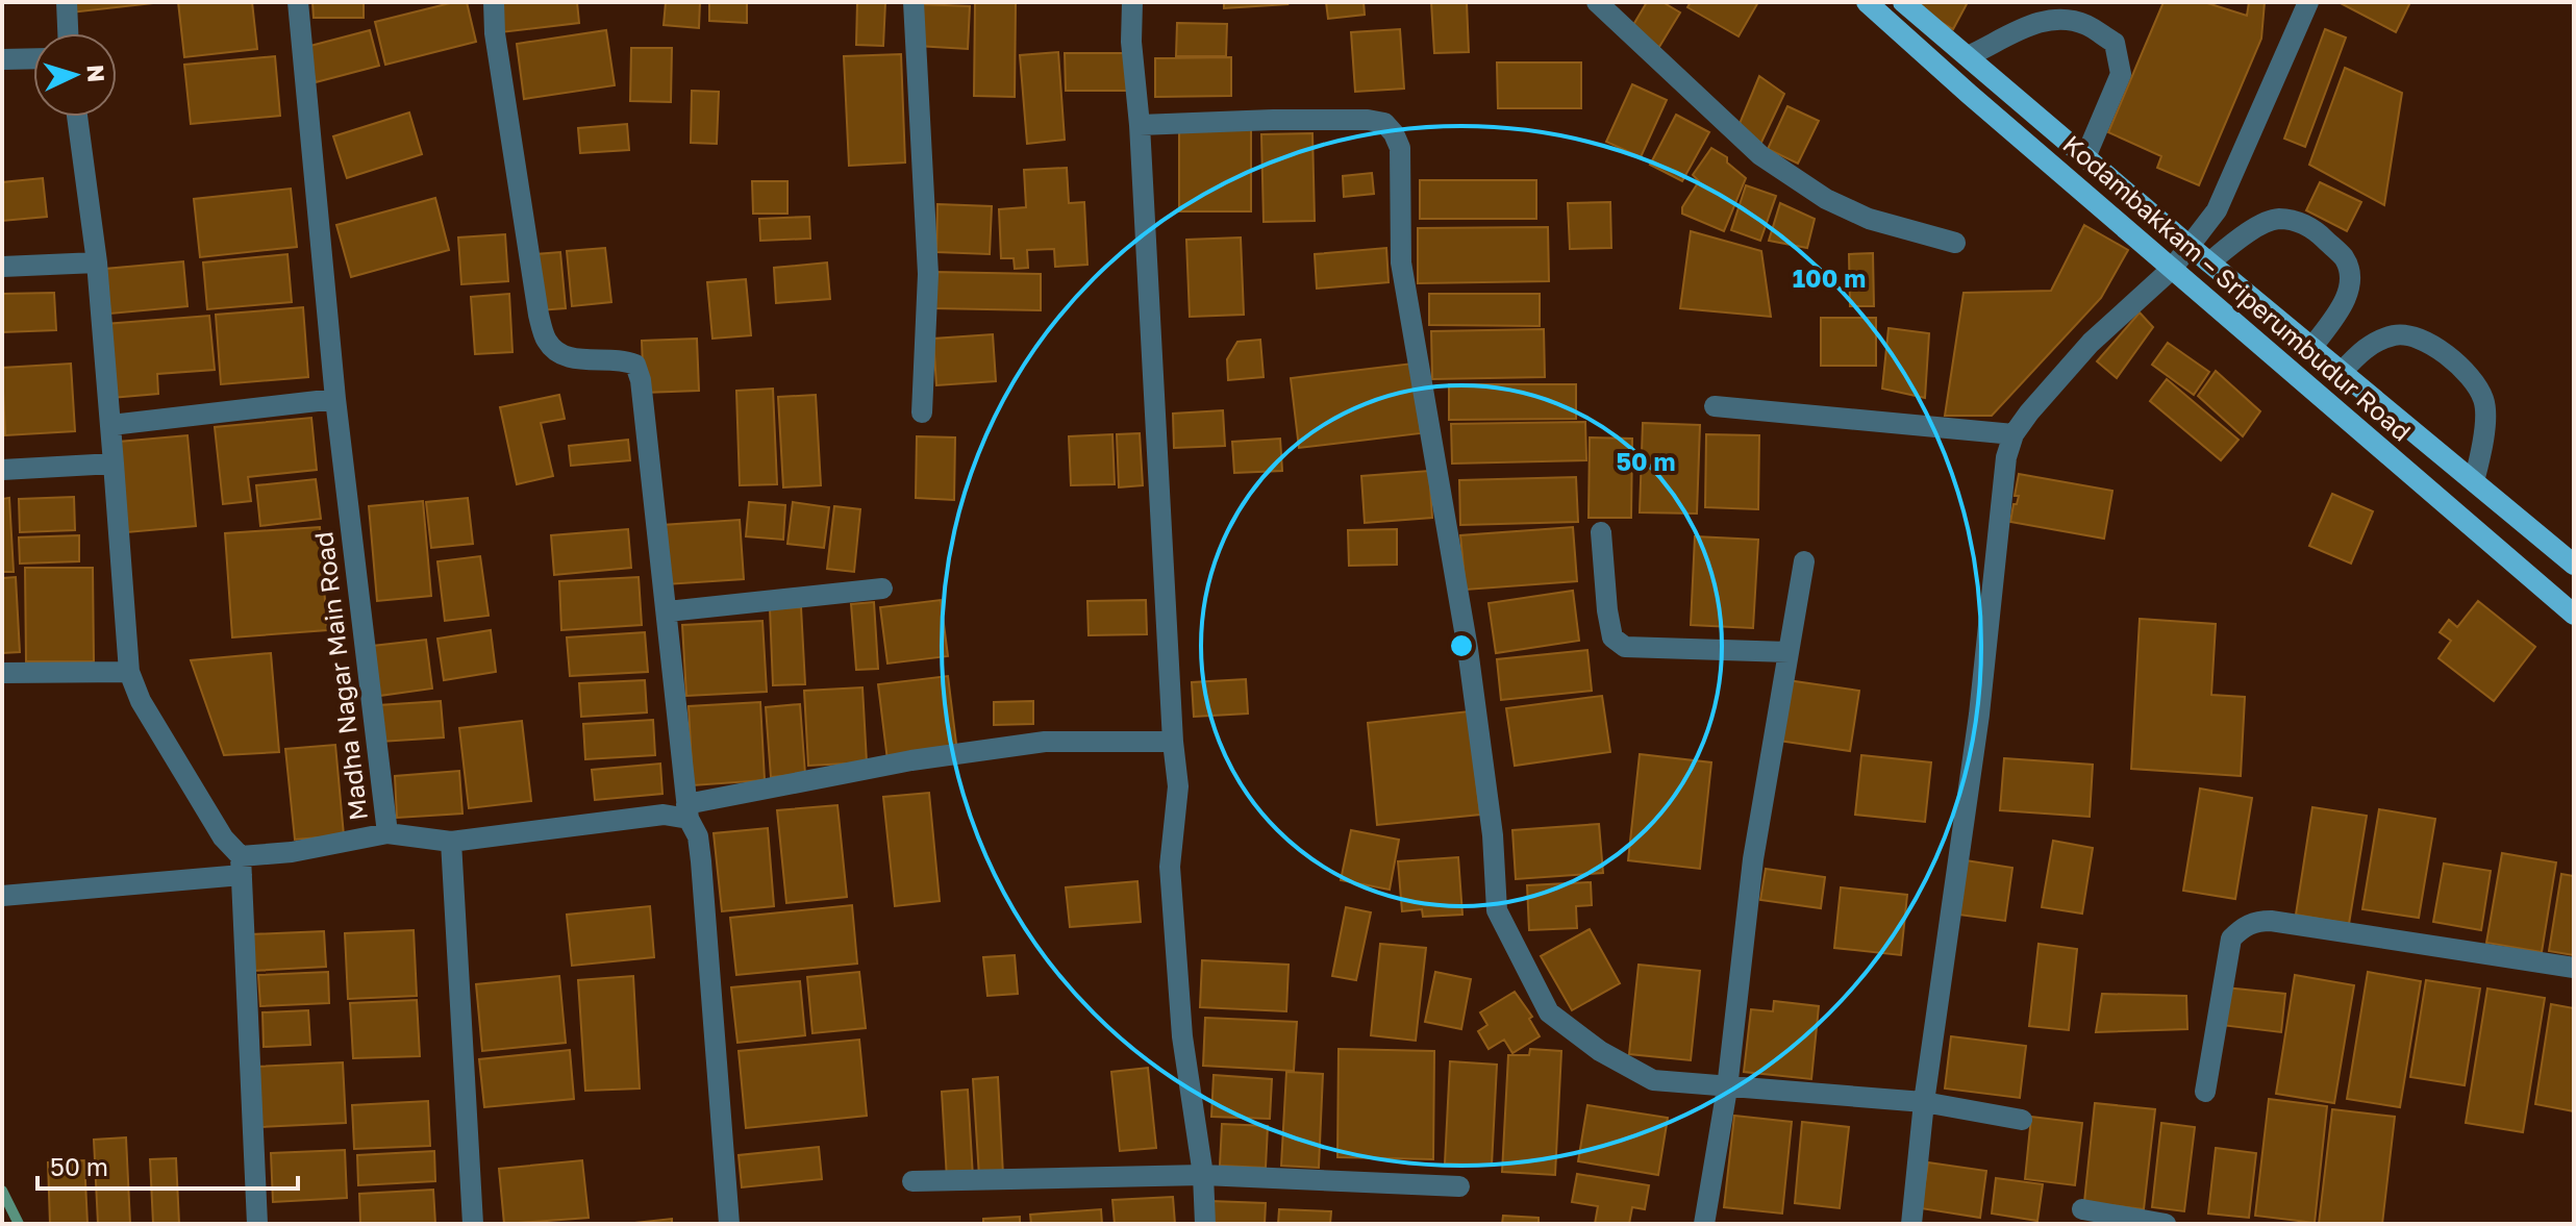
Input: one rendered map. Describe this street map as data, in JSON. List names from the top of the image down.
{
  "streets": {
    "main road": ["Kodambakkam – Sriperumbudur Road"],
    "street": ["Madha Nagar Main Road"]
  },
  "scale_bar": "50 m",
  "north": "right",
  "rings": ["100 m", "50 m"]
}
